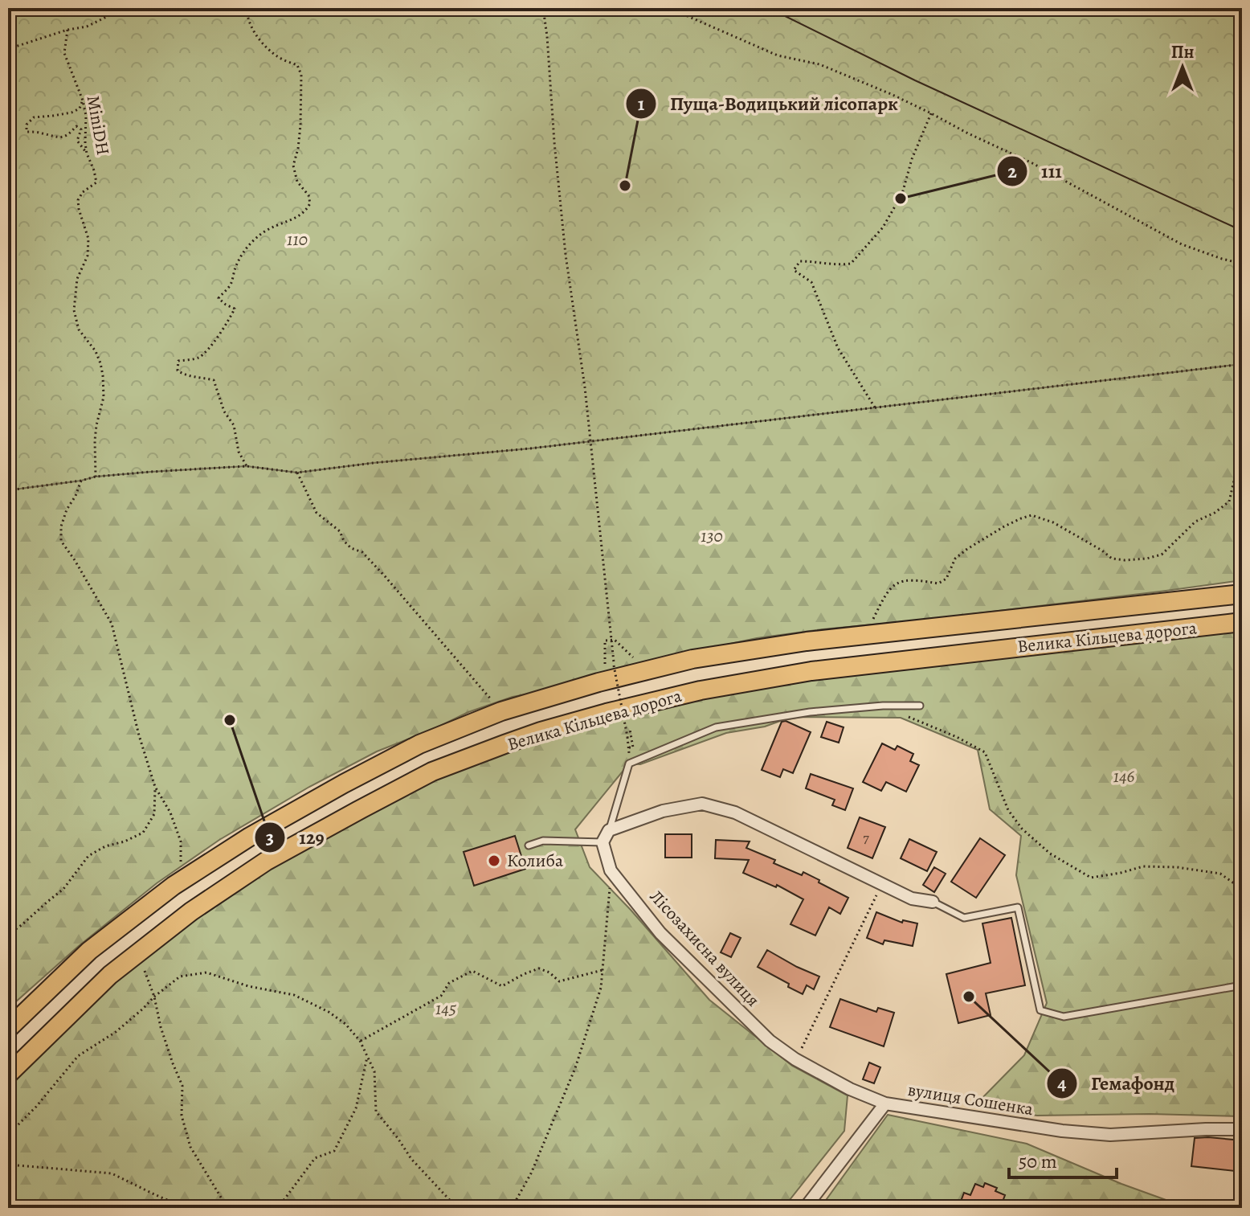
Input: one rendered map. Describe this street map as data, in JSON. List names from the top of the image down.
{
  "streets": {
    "main road": ["Велика Кільцева дорога"],
    "street": ["Лісозахисна вулиця", "вулиця Сошенка"],
    "path": ["MiniDH"]
  },
  "crossings": [
    ["Лісозахисна вулиця", "вулиця Сошенка"]
  ],
  "parks": [
    "110",
    "130",
    "146",
    "145"
  ],
  "places": [
    "Пуща-Водицький лісопарк",
    "111",
    "129",
    "Колиба",
    "Гемафонд"
  ],
  "house_numbers": ["7"],
  "scale_bar": "50 m",
  "north": "top"
}
